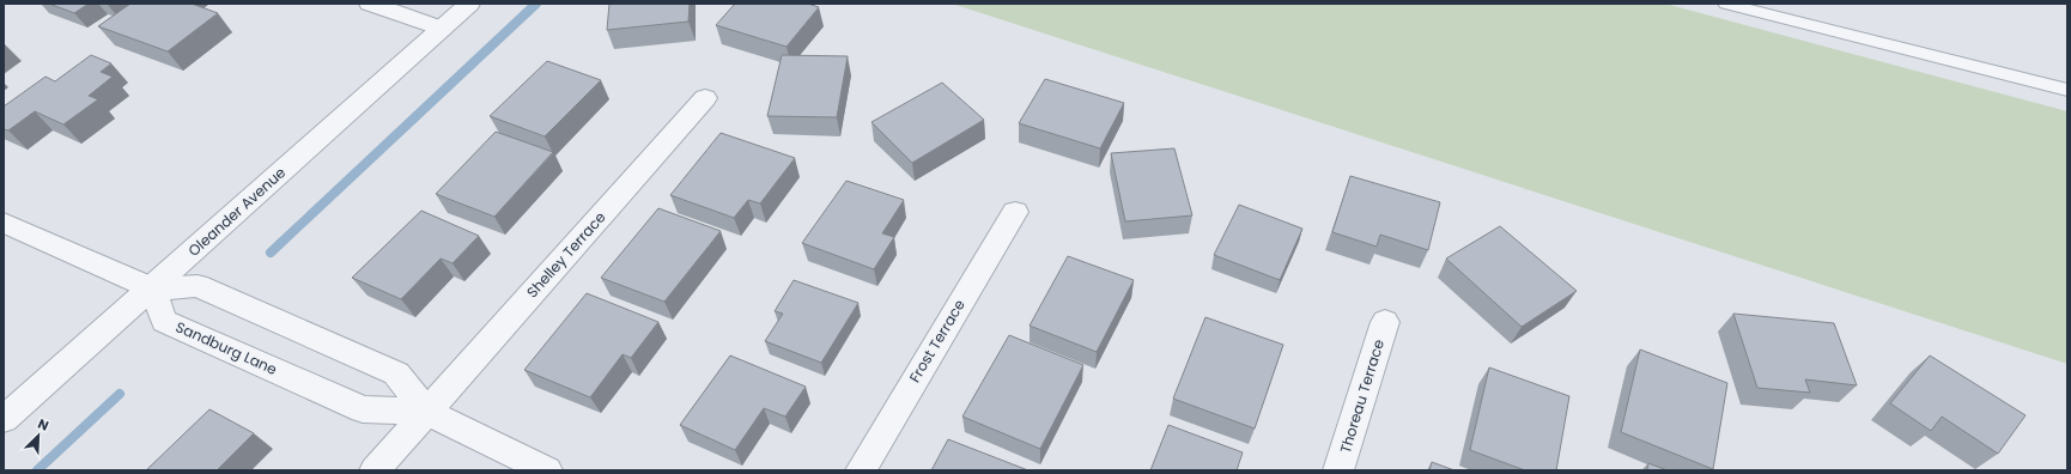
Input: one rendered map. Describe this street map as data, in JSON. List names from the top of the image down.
{
  "streets": {
    "street": [
      "Oleander Avenue",
      "Shelley Terrace",
      "Frost Terrace",
      "Sandburg Lane",
      "Thoreau Terrace"
    ]
  },
  "crossings": [
    ["Oleander Avenue", "Sandburg Lane"],
    ["Shelley Terrace", "Sandburg Lane"]
  ],
  "north": "top right"
}
